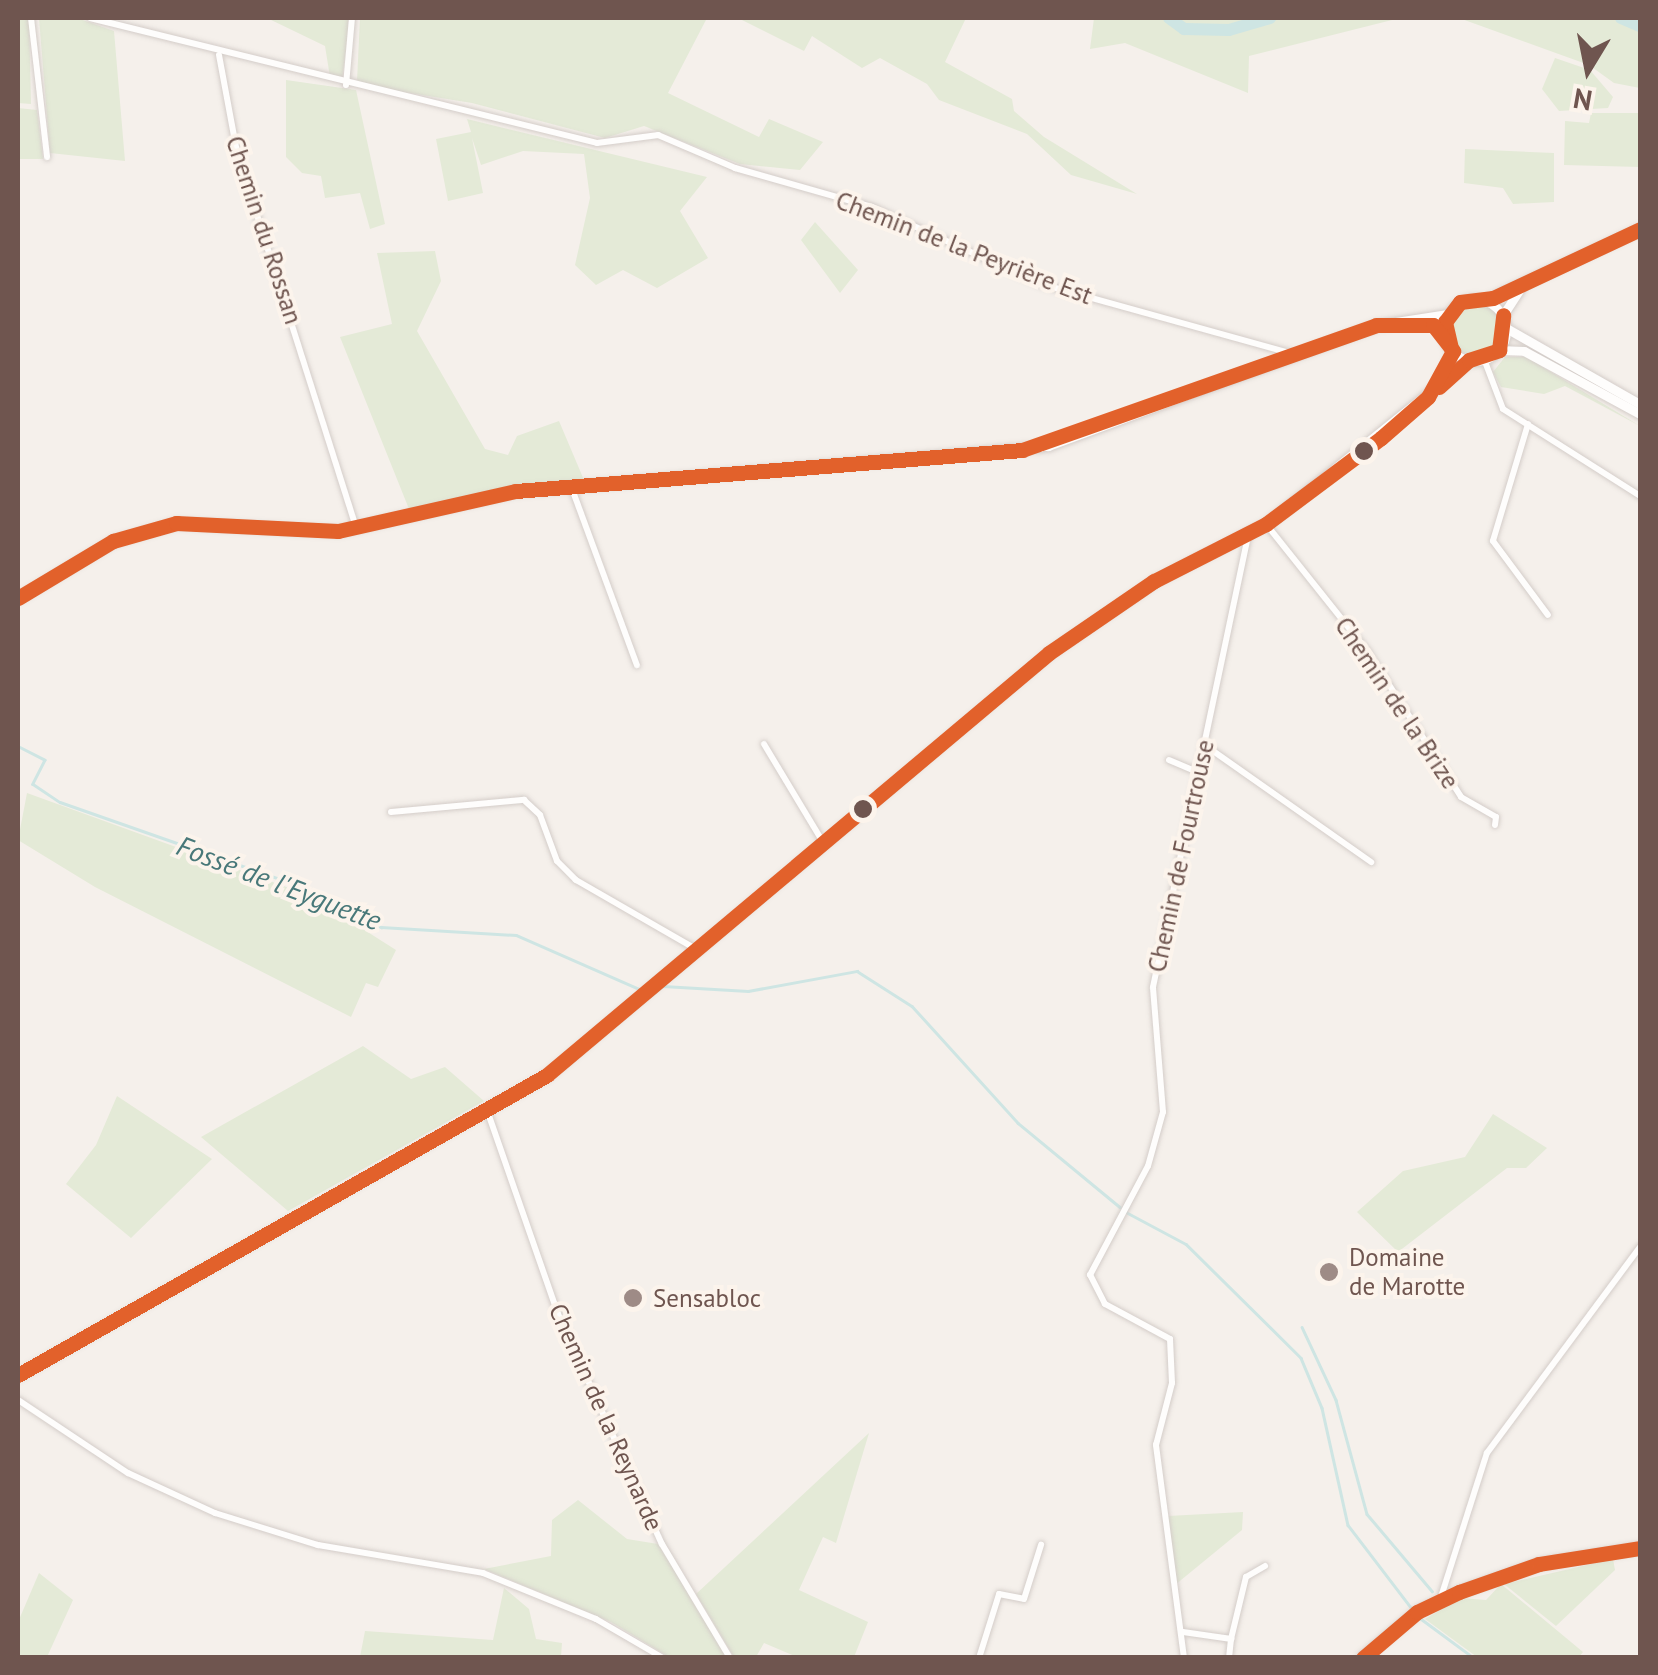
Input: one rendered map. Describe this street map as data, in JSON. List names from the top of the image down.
{
  "streets": {
    "street": [
      "Chemin du Rossan",
      "Chemin de la Peyrière Est",
      "Chemin de la Brize",
      "Chemin de Fourtrouse",
      "Chemin de la Reynarde"
    ]
  },
  "water": ["Fossé de l'Eyguette"],
  "places": ["Domaine de Marotte", "Sensabloc"],
  "north": "bottom"
}
